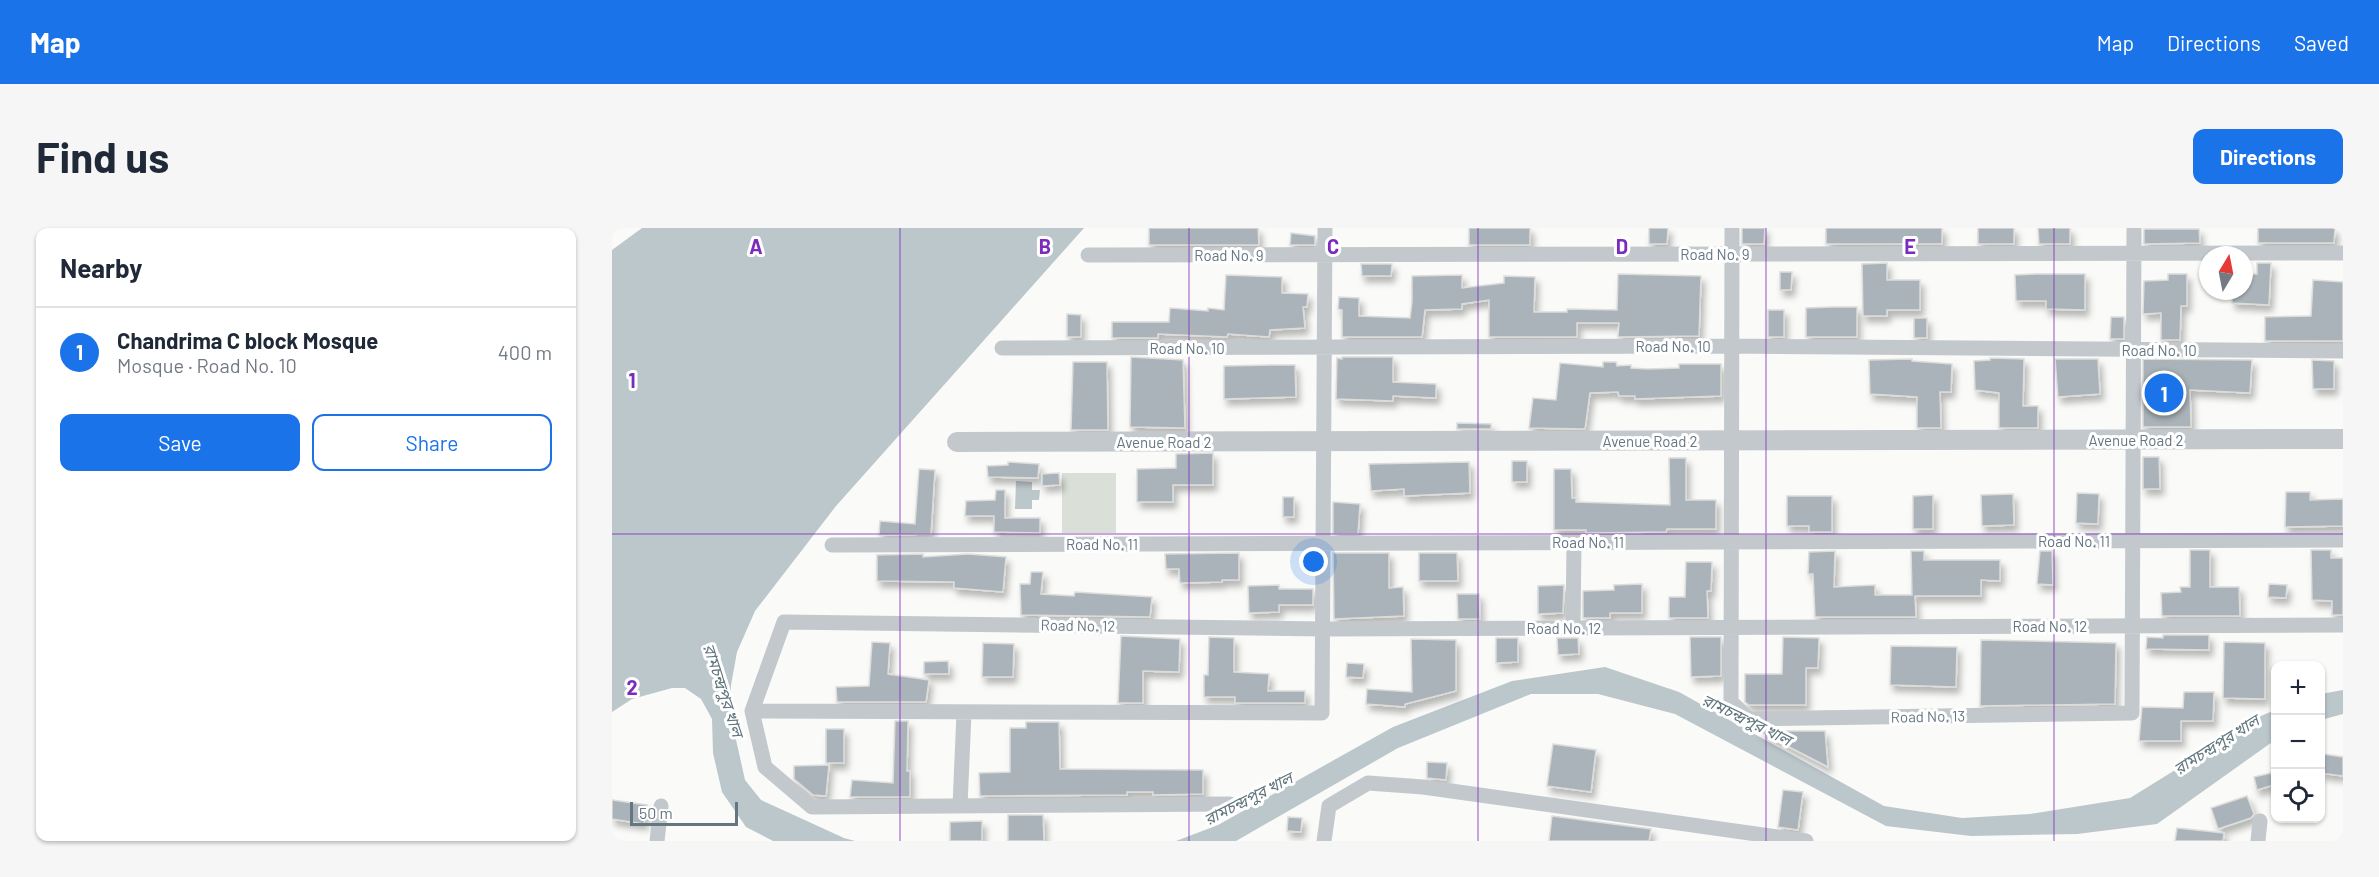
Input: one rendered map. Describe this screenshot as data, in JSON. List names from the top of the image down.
{
  "streets": {
    "street": [
      "Road No. 9",
      "Road No. 10",
      "Avenue Road 2",
      "Road No. 11",
      "Road No. 12",
      "Road No. 13"
    ]
  },
  "crossings": [
    ["Road No. 12", "Road No. 13"]
  ],
  "water": ["রামচন্দ্রপুর খাল"],
  "scale_bar": "50 m",
  "north": "top",
  "page": {
    "header": "Map",
    "nav": ["Map", "Directions", "Saved"],
    "buttons": [
      "Directions",
      ["Save", "Share"]
    ],
    "title": "Find us",
    "heading": "Nearby",
    "list": [
      {
        "mark": "1",
        "name": "Chandrima C block Mosque",
        "note": "Mosque · Road No. 10",
        "value": "400 m"
      }
    ],
    "pins": "1",
    "map_buttons": ["+", "−"],
    "scale": "50 m"
  },
  "grid": {
    "columns": [
      "A",
      "B",
      "C",
      "D",
      "E"
    ],
    "rows": ["1", "2"]
  }
}
